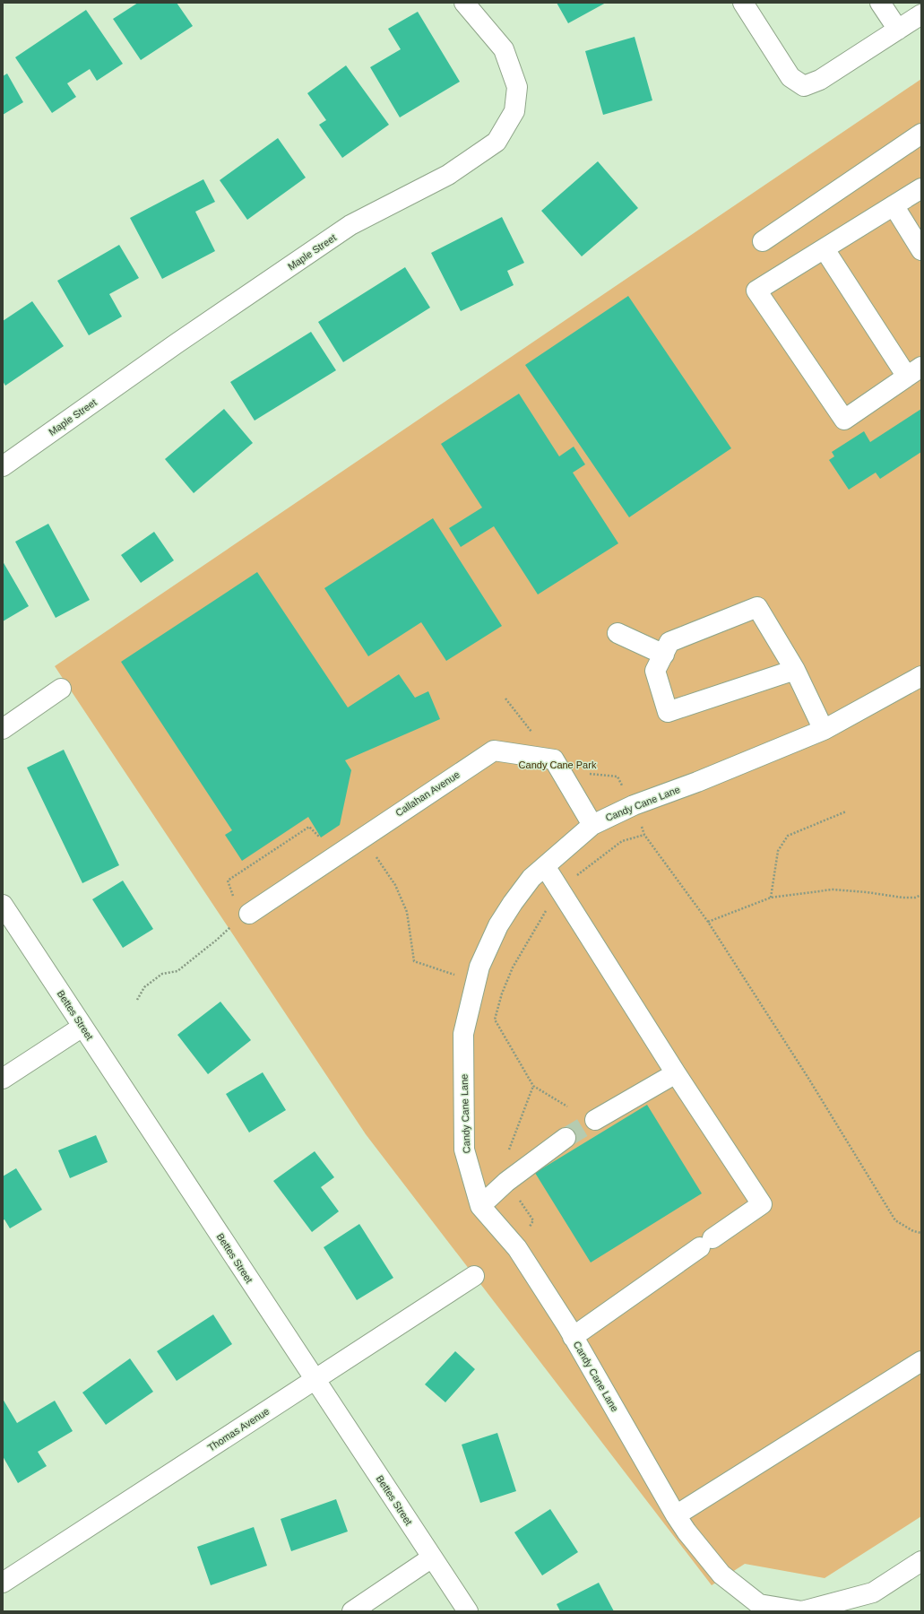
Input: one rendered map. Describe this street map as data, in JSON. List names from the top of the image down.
{
  "streets": {
    "street": [
      "Maple Street",
      "Callahan Avenue",
      "Candy Cane Lane",
      "Bettes Street",
      "Thomas Avenue"
    ]
  },
  "crossings": [
    ["Callahan Avenue", "Candy Cane Lane"],
    ["Bettes Street", "Thomas Avenue"]
  ],
  "parks": ["Candy Cane Park"]
}
